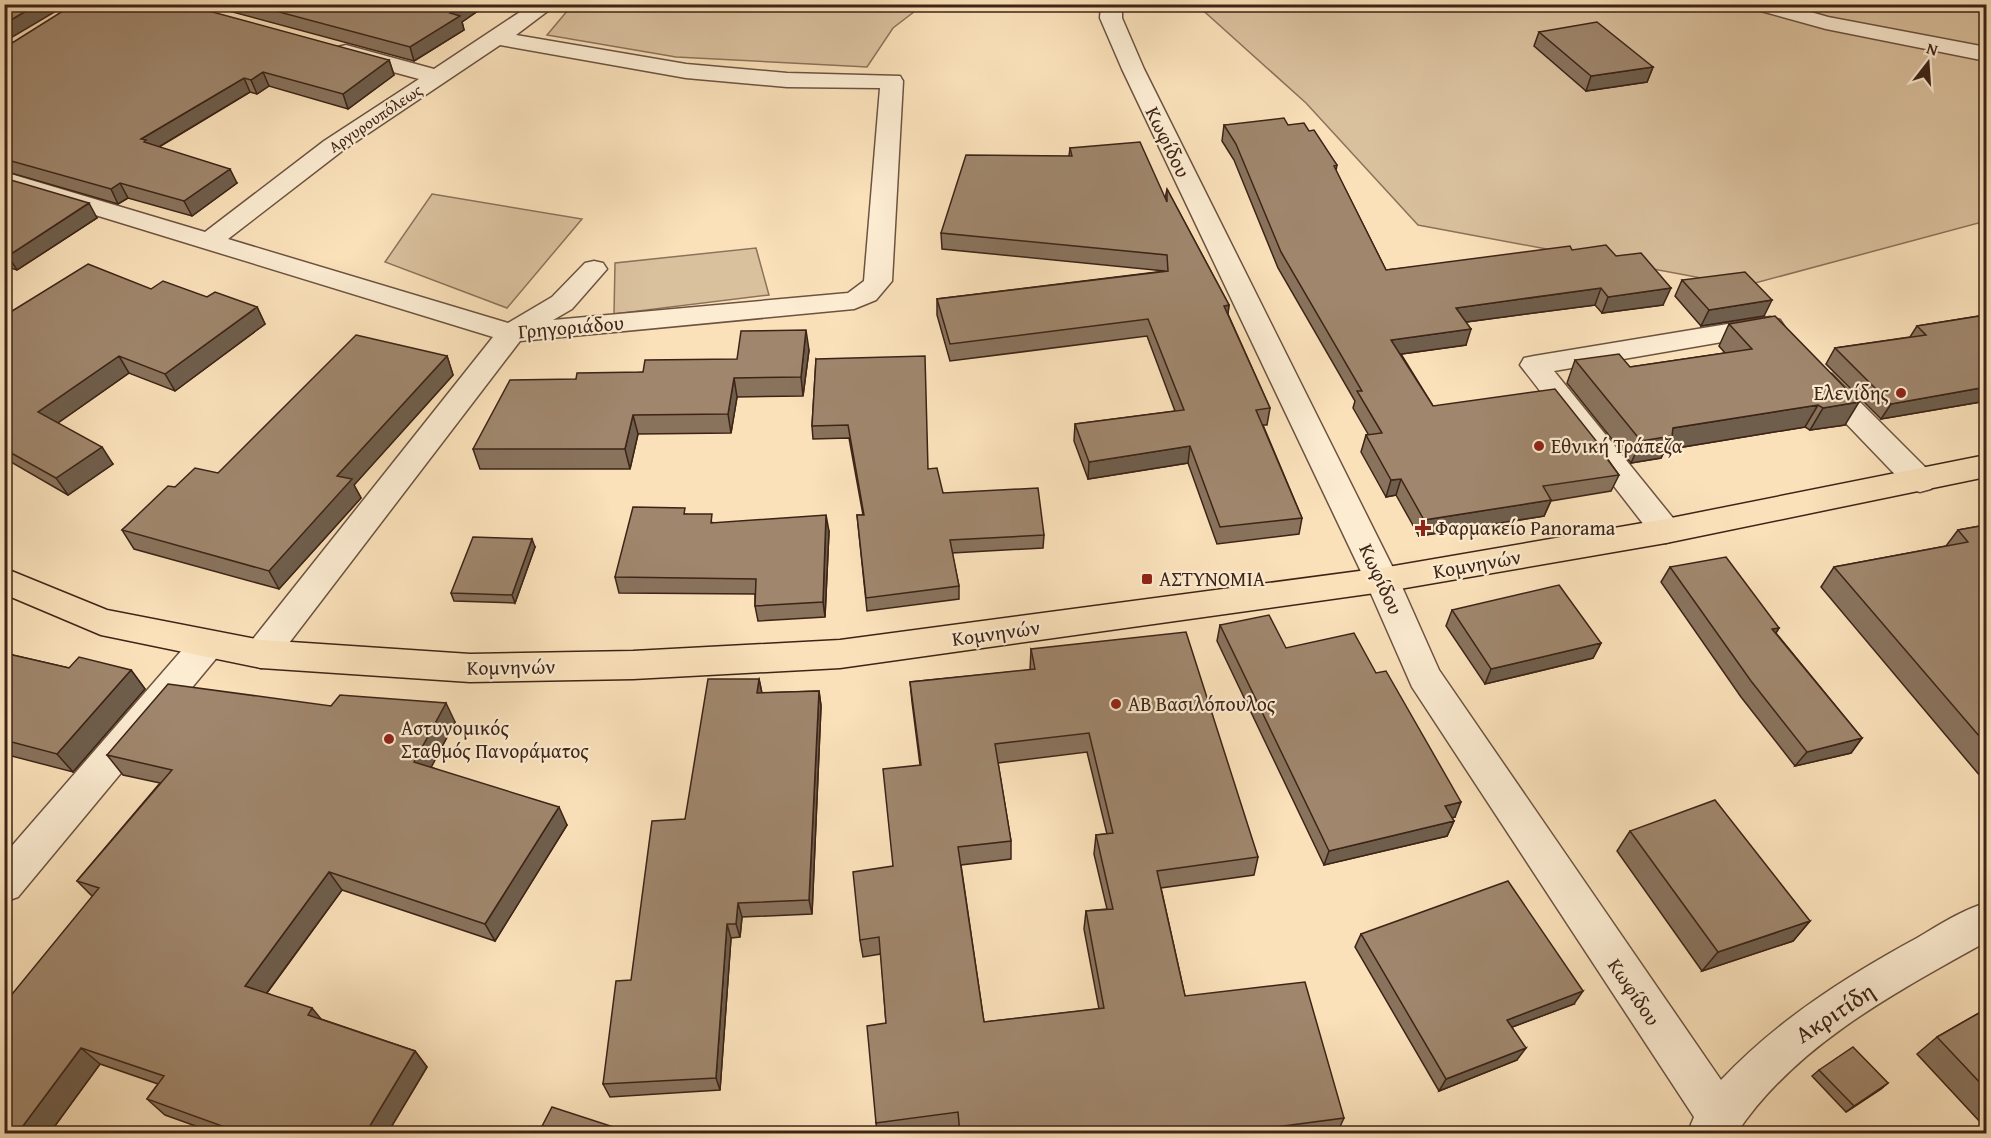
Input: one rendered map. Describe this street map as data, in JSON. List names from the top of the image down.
{
  "streets": {
    "main road": ["Κομνηνών"],
    "street": [
      "Αργυρουπόλεως",
      "Κωφίδου",
      "Γρηγοριάδου",
      "Ακριτίδη"
    ]
  },
  "crossings": [
    ["Αργυρουπόλεως", "Γρηγοριάδου"],
    ["Κωφίδου", "Κομνηνών"],
    ["Κωφίδου", "Ακριτίδη"]
  ],
  "places": {
    "other": [
      "Ελενίδης",
      "Εθνική Τράπεζα",
      "ΑΒ Βασιλόπουλος",
      "Αστυνομικός Σταθμός Πανοράματος"
    ],
    "health": ["Φαρμακείο Panorama"],
    "transit": ["ΑΣΤΥΝΟΜΙΑ"]
  },
  "north": "top"
}
